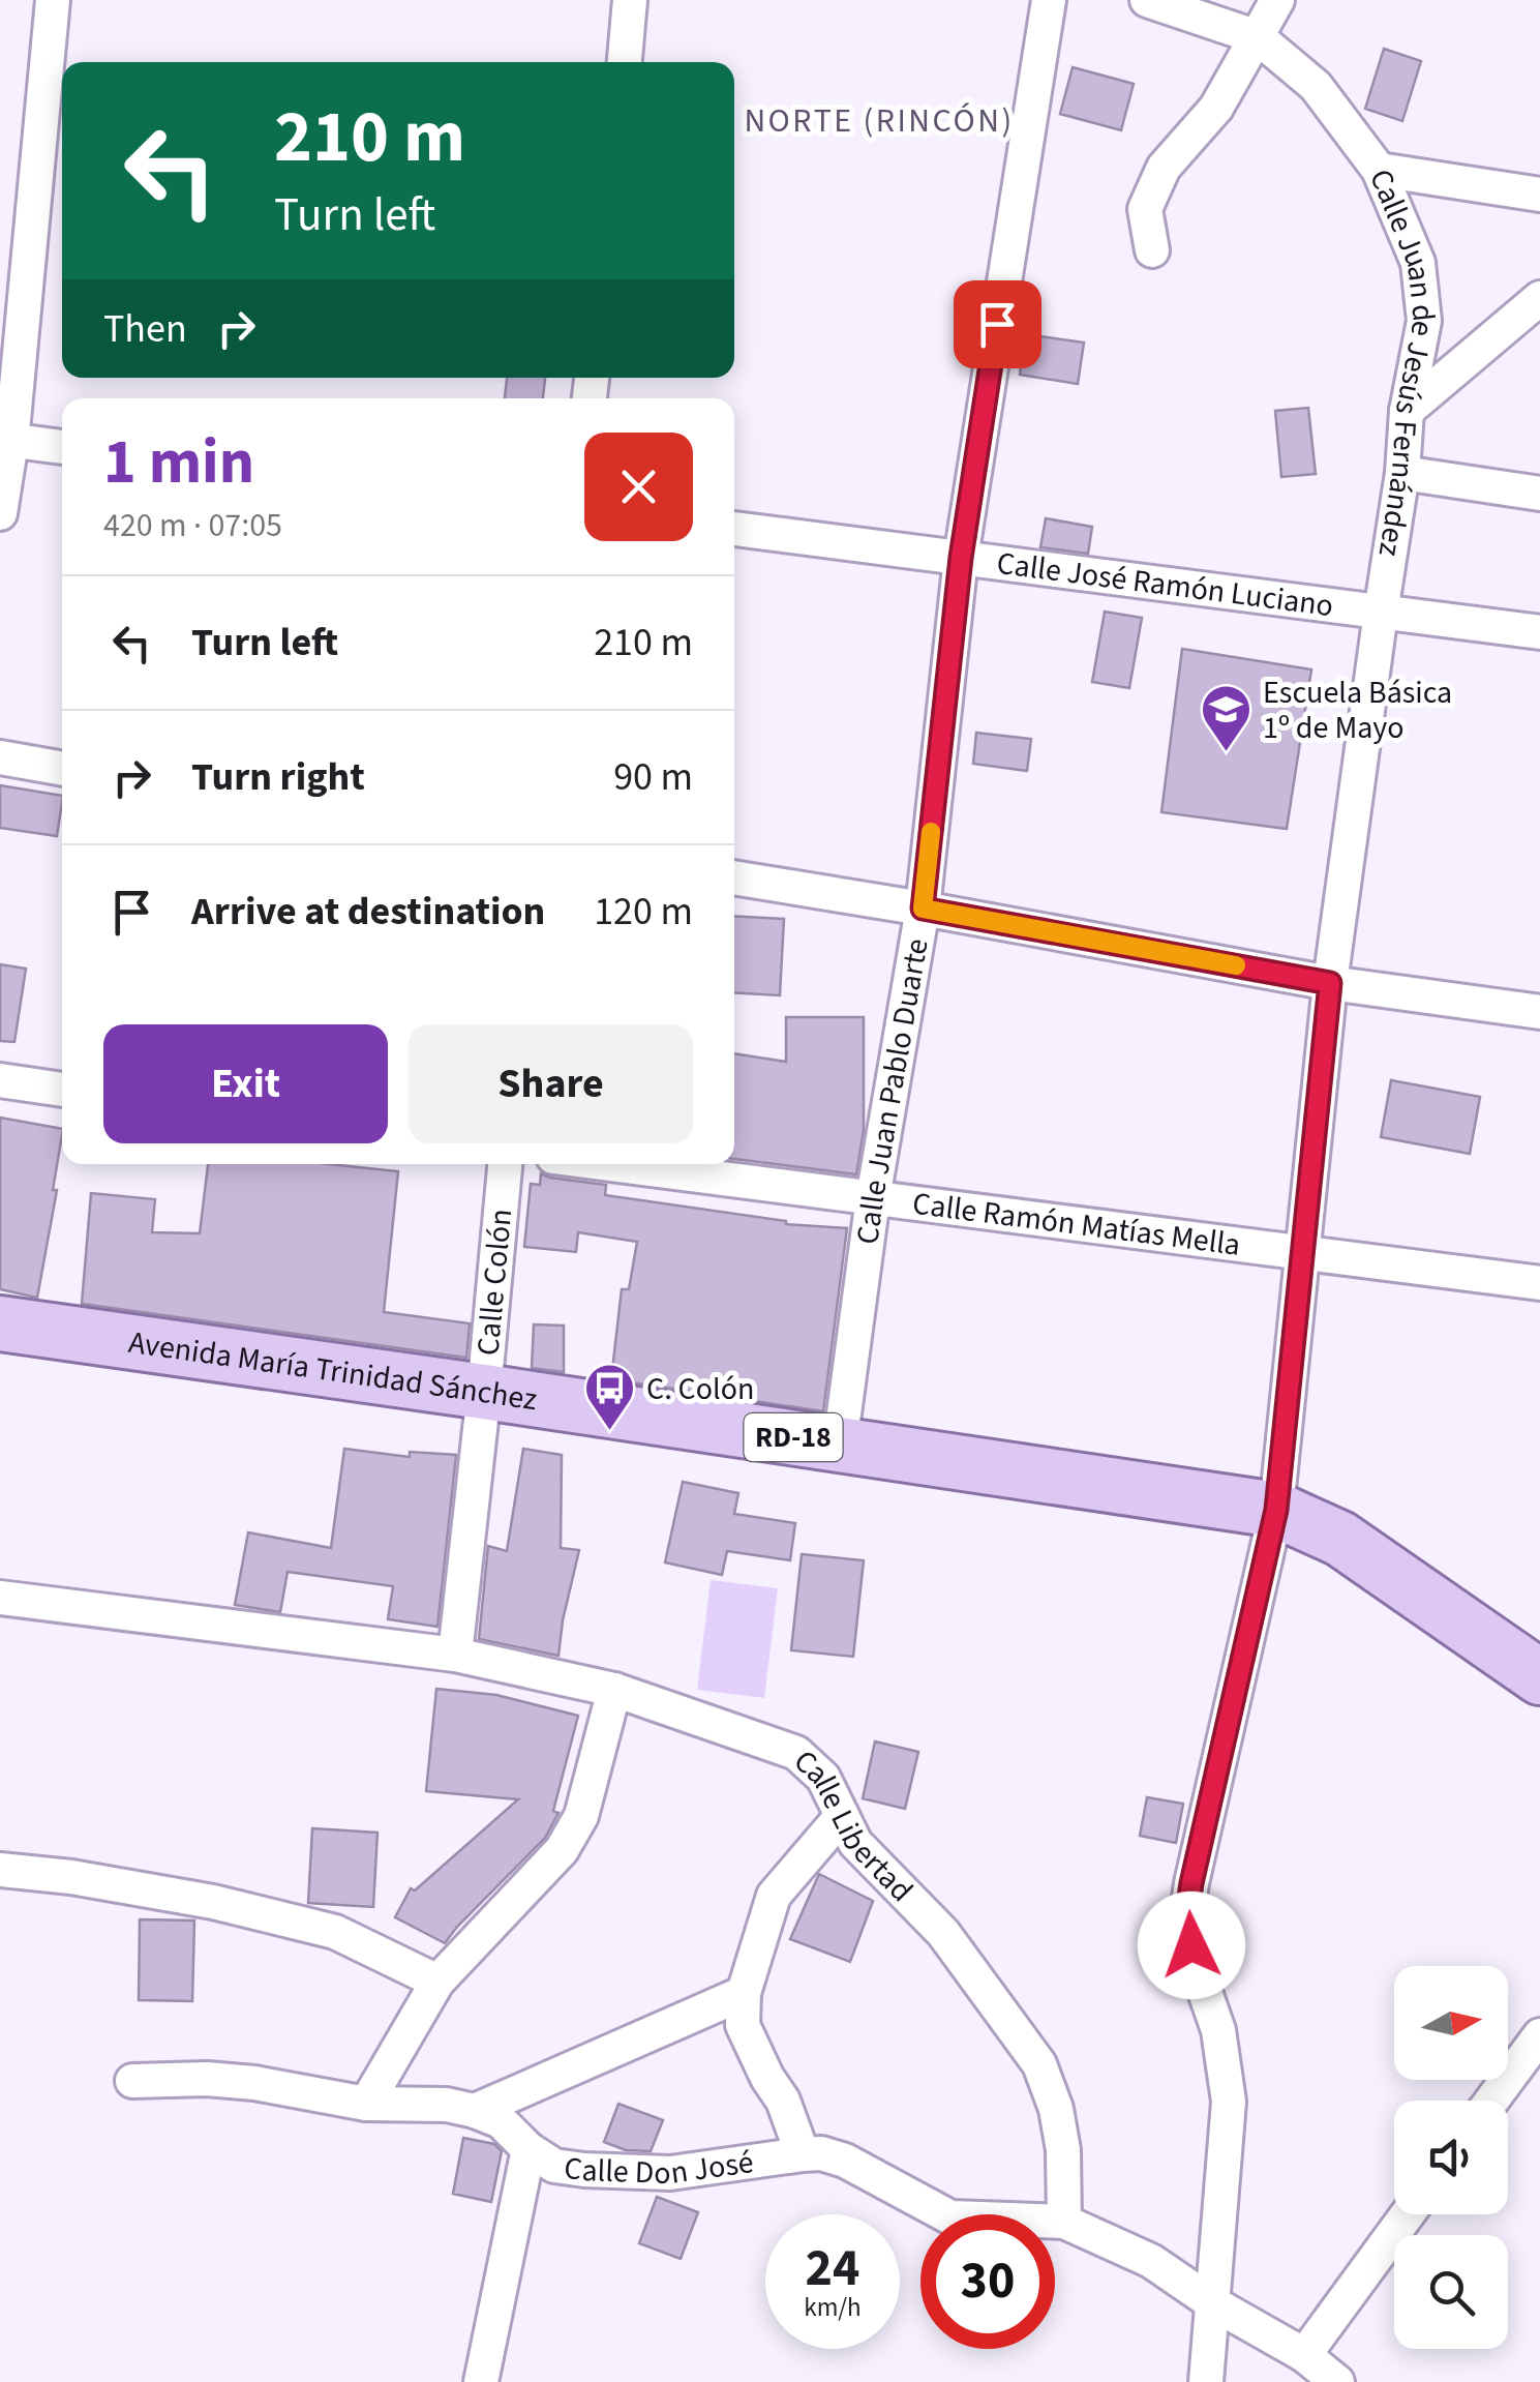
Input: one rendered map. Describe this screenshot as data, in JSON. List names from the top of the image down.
{
  "streets": {
    "main road": ["Avenida María Trinidad Sánchez", "RD-18"],
    "street": [
      "Calle Juan de Jesús Fernández",
      "Calle José Ramón Luciano",
      "Calle Juan Pablo Duarte",
      "Calle Ramón Matías Mella",
      "Calle Colón",
      "Calle Libertad",
      "Calle Don José"
    ]
  },
  "crossings": [
    ["Calle Juan de Jesús Fernández", "Calle José Ramón Luciano"],
    ["Calle Juan de Jesús Fernández", "Calle Ramón Matías Mella"],
    ["Calle Juan de Jesús Fernández", "Avenida María Trinidad Sánchez"],
    ["Calle José Ramón Luciano", "Calle Juan Pablo Duarte"],
    ["Calle Juan Pablo Duarte", "Calle Ramón Matías Mella"],
    ["Calle Juan Pablo Duarte", "Avenida María Trinidad Sánchez"],
    ["Calle Colón", "Avenida María Trinidad Sánchez"],
    ["Calle Colón", "Calle Libertad"],
    ["Calle Libertad", "Calle Don José"]
  ],
  "districts": ["NORTE (RINCÓN)"],
  "places": {
    "school or university": ["Escuela Básica 1º de Mayo"],
    "bus stop": ["C. Colón"]
  },
  "north": "right",
  "page": {
    "turn": ["210 m", "Turn left"],
    "then": "Then",
    "heading": ["1 min", "420 m · 07:05"],
    "list": [
      {
        "name": "Turn left",
        "value": "210 m"
      },
      {
        "name": "Turn right",
        "value": "90 m"
      },
      {
        "name": "Arrive at destination",
        "value": "120 m"
      }
    ],
    "buttons": ["Exit", "Share"],
    "speed": "24 km/h",
    "limit": "30"
  }
}
